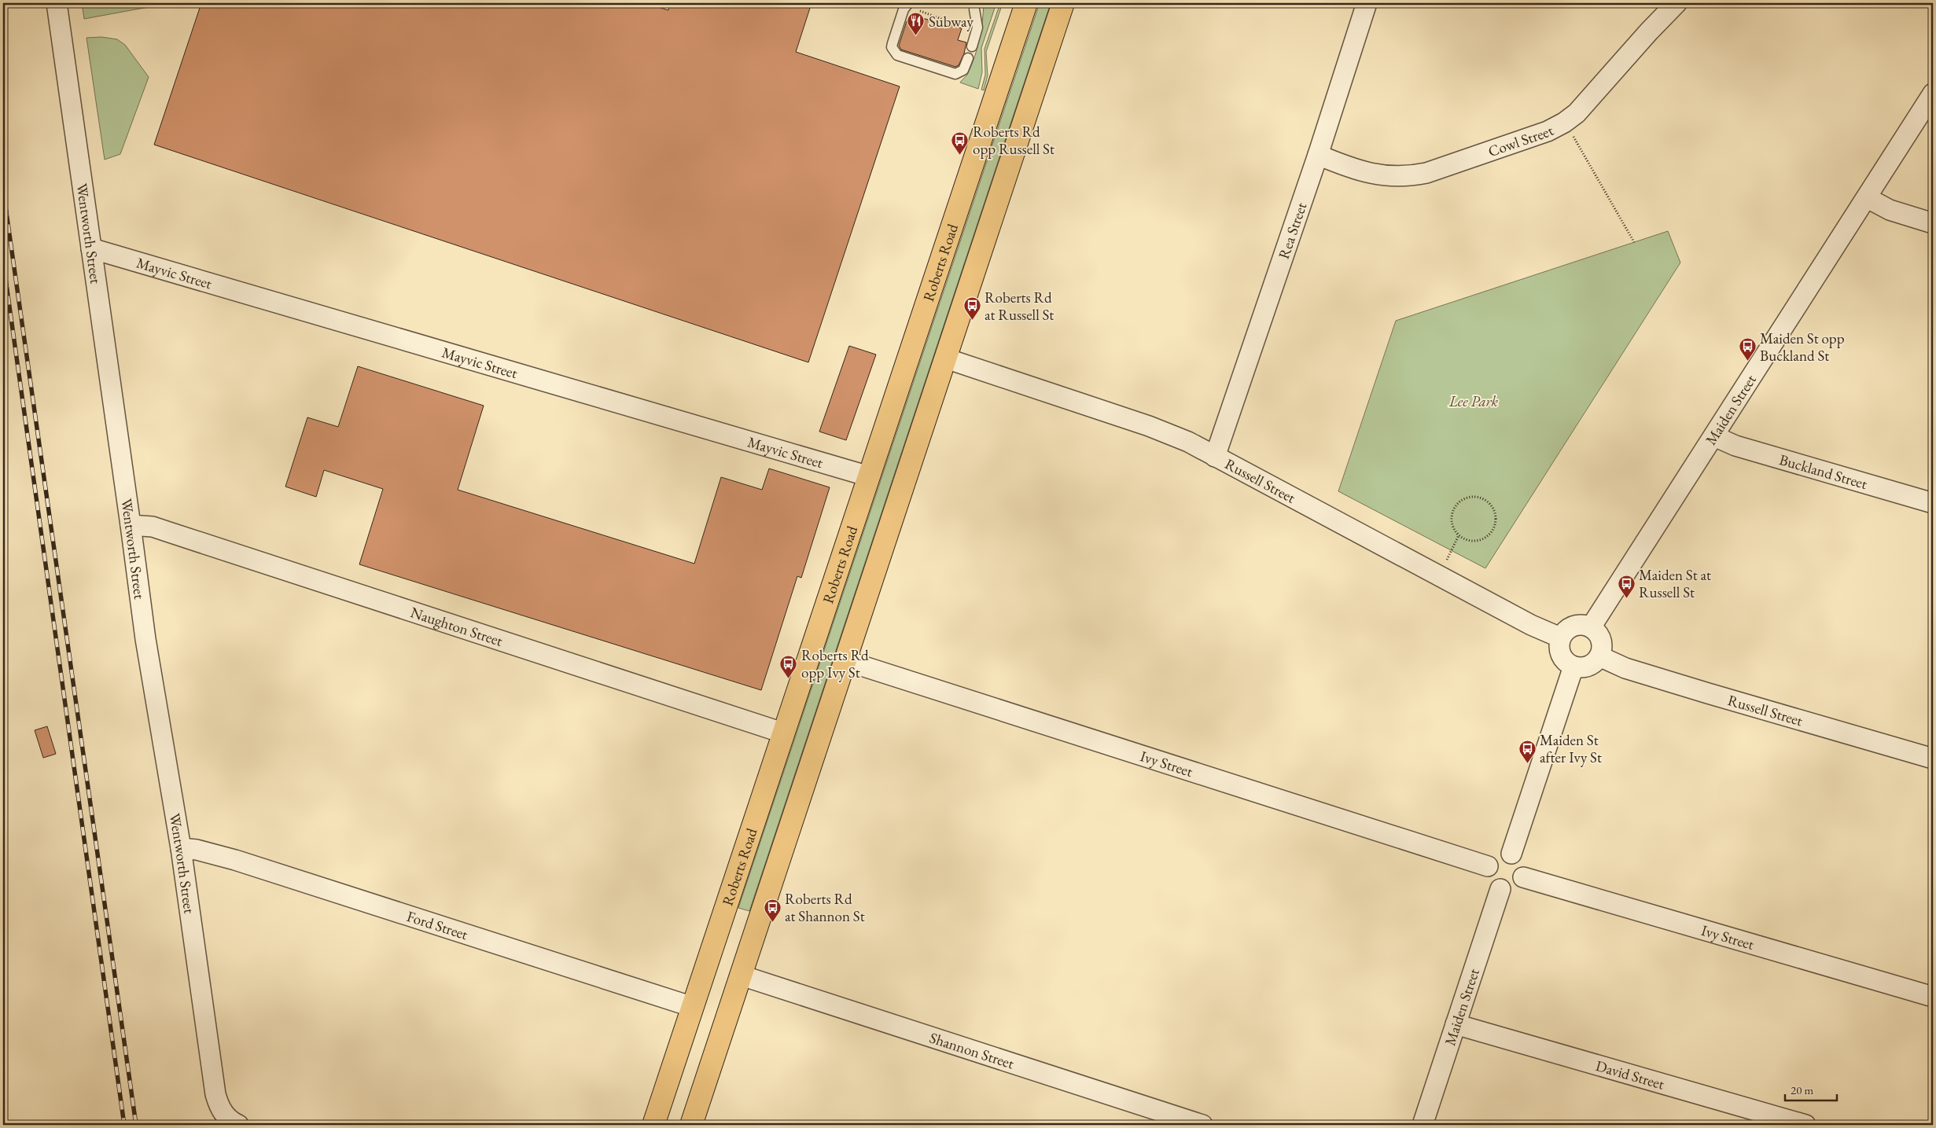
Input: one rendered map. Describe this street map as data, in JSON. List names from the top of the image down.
{
  "streets": {
    "highway": ["Roberts Road"],
    "street": [
      "Cowl Street",
      "Rea Street",
      "Wentworth Street",
      "Mayvic Street",
      "Maiden Street",
      "Buckland Street",
      "Russell Street",
      "Naughton Street",
      "Ivy Street",
      "Ford Street",
      "Shannon Street",
      "David Street"
    ]
  },
  "crossings": [
    ["Cowl Street", "Rea Street"],
    ["Rea Street", "Russell Street"],
    ["Wentworth Street", "Mayvic Street"],
    ["Wentworth Street", "Naughton Street"],
    ["Wentworth Street", "Ford Street"],
    ["Roberts Road", "Mayvic Street"],
    ["Roberts Road", "Naughton Street"],
    ["Roberts Road", "Ford Street"],
    ["Maiden Street", "Buckland Street"],
    ["Maiden Street", "Russell Street"],
    ["Maiden Street", "Ivy Street"],
    ["Maiden Street", "David Street"]
  ],
  "parks": ["Lee Park"],
  "places": {
    "restaurant": ["Subway"],
    "bus stop": [
      "Roberts Rd opp Russell St",
      "Roberts Rd at Russell St",
      "Maiden St opp Buckland St",
      "Maiden St at Russell St",
      "Roberts Rd opp Ivy St",
      "Maiden St after Ivy St",
      "Roberts Rd at Shannon St"
    ]
  },
  "scale_bar": "20 m"
}
